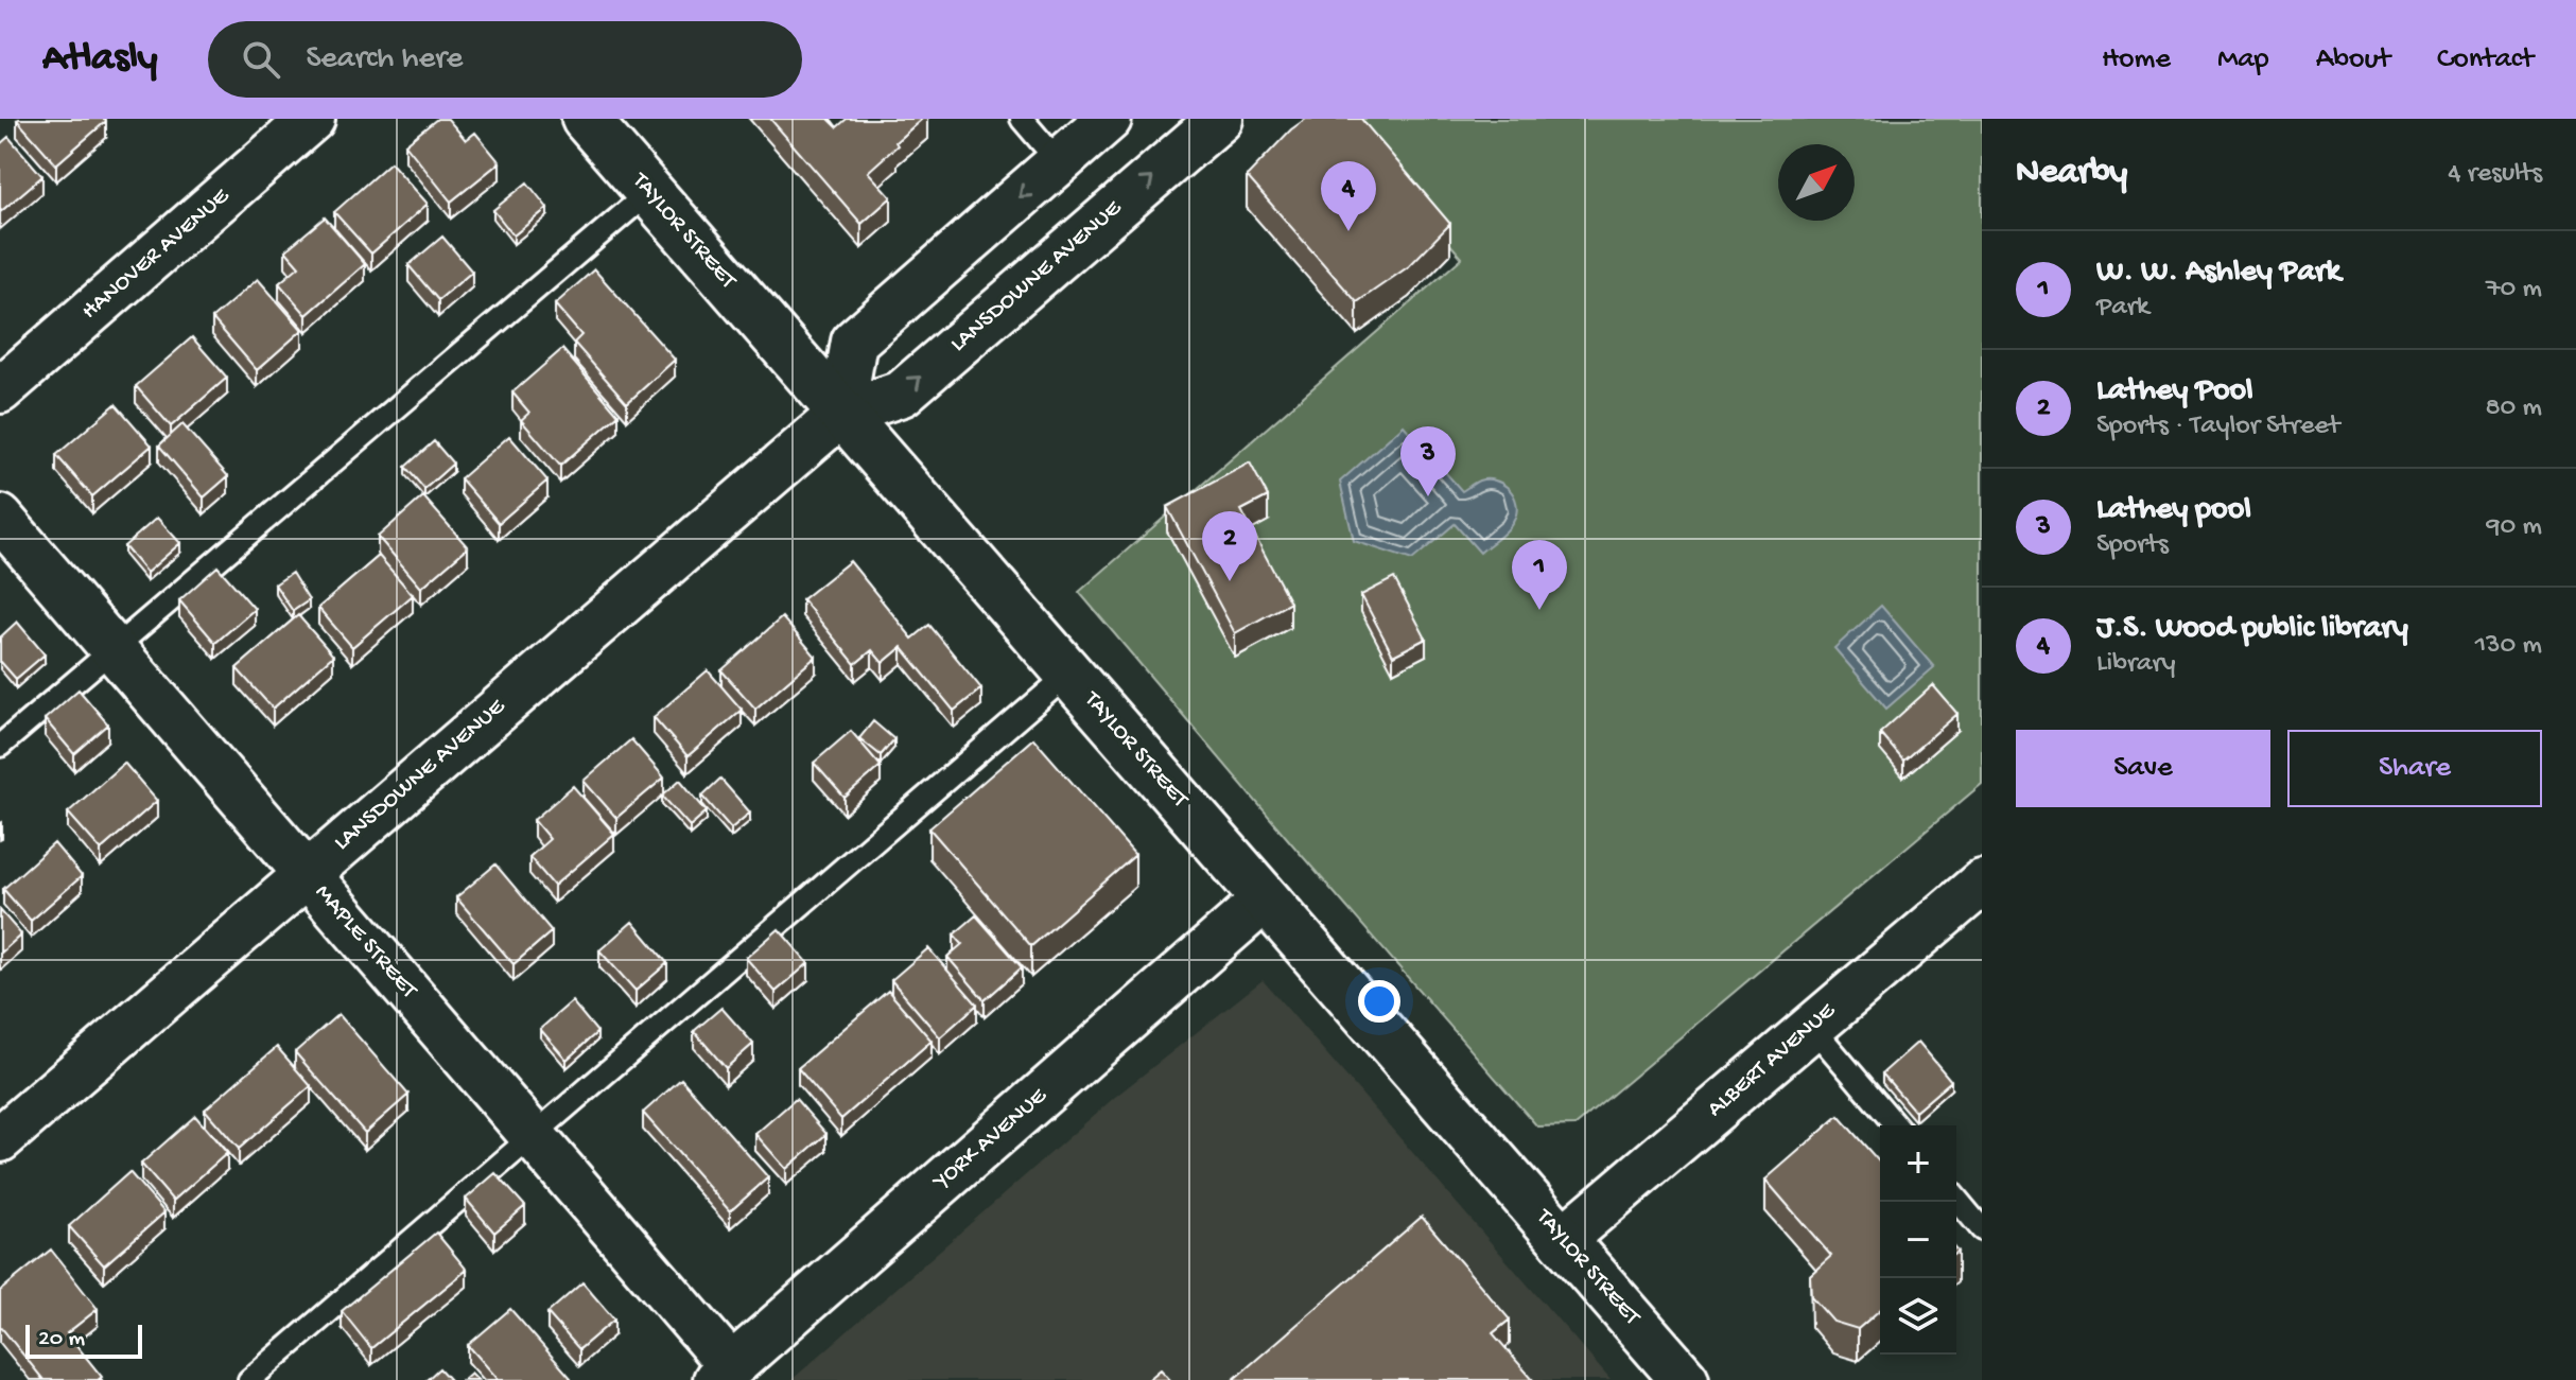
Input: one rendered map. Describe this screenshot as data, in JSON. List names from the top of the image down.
{
  "streets": {
    "main road": ["TAYLOR STREET"],
    "street": [
      "HANOVER AVENUE",
      "LANSDOWNE AVENUE",
      "MAPLE STREET",
      "ALBERT AVENUE",
      "YORK AVENUE"
    ]
  },
  "crossings": [
    ["TAYLOR STREET", "LANSDOWNE AVENUE"],
    ["TAYLOR STREET", "ALBERT AVENUE"],
    ["TAYLOR STREET", "YORK AVENUE"],
    ["LANSDOWNE AVENUE", "MAPLE STREET"],
    ["MAPLE STREET", "YORK AVENUE"]
  ],
  "scale_bar": "20 m",
  "north": "top right",
  "page": {
    "header": "Atlasly",
    "search": "Search here",
    "nav": [
      "Home",
      "Map",
      "About",
      "Contact"
    ],
    "heading": ["Nearby", "4 results"],
    "pins": [
      "4",
      "3",
      "2",
      "1"
    ],
    "list": [
      {
        "mark": "1",
        "name": "W. W. Ashley Park",
        "note": "Park",
        "value": "70 m"
      },
      {
        "mark": "2",
        "name": "Lathey Pool",
        "note": "Sports · Taylor Street",
        "value": "80 m"
      },
      {
        "mark": "3",
        "name": "Lathey pool",
        "note": "Sports",
        "value": "90 m"
      },
      {
        "mark": "4",
        "name": "J.S. Wood public library",
        "note": "Library",
        "value": "130 m"
      }
    ],
    "buttons": ["Save", "Share"],
    "map_buttons": ["+", "−"],
    "scale": "20 m"
  }
}
